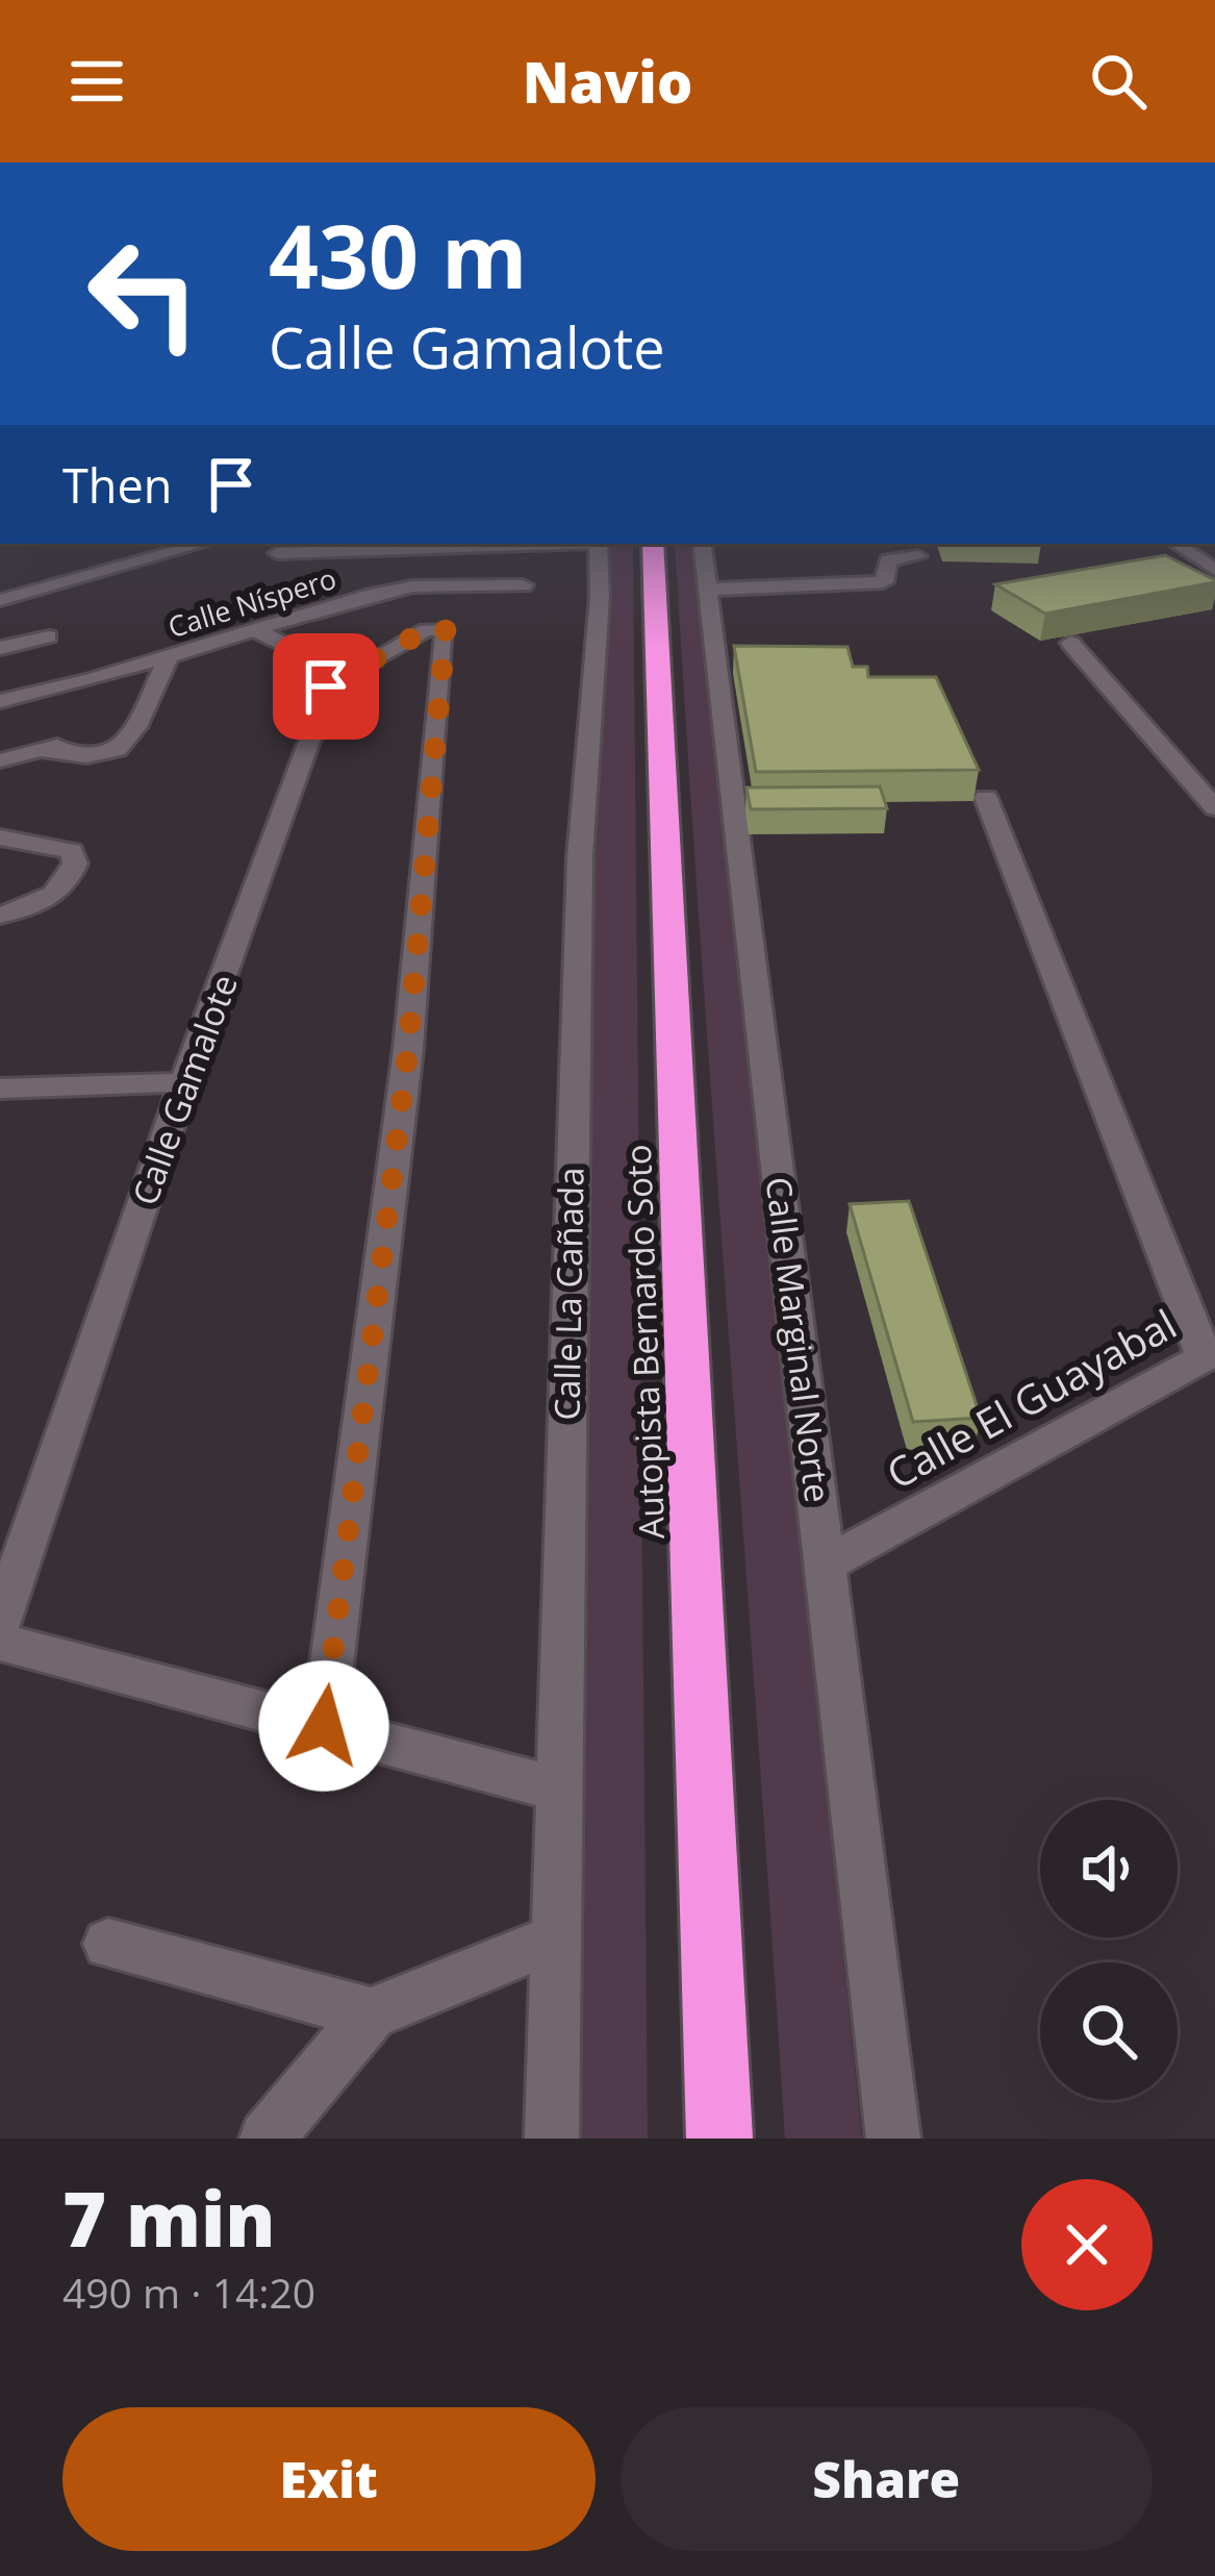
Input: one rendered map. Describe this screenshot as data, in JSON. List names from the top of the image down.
{
  "streets": {
    "highway": ["Autopista Bernardo Soto"],
    "street": [
      "Calle Níspero",
      "Calle Gamalote",
      "Calle La Cañada",
      "Calle Marginal Norte",
      "Calle El Guayabal"
    ]
  },
  "crossings": [
    ["Calle Marginal Norte", "Calle El Guayabal"]
  ],
  "page": {
    "header": "Navio",
    "turn": ["430 m", "Calle Gamalote"],
    "then": "Then",
    "heading": ["7 min", "490 m · 14:20"],
    "buttons": ["Exit", "Share"]
  }
}
